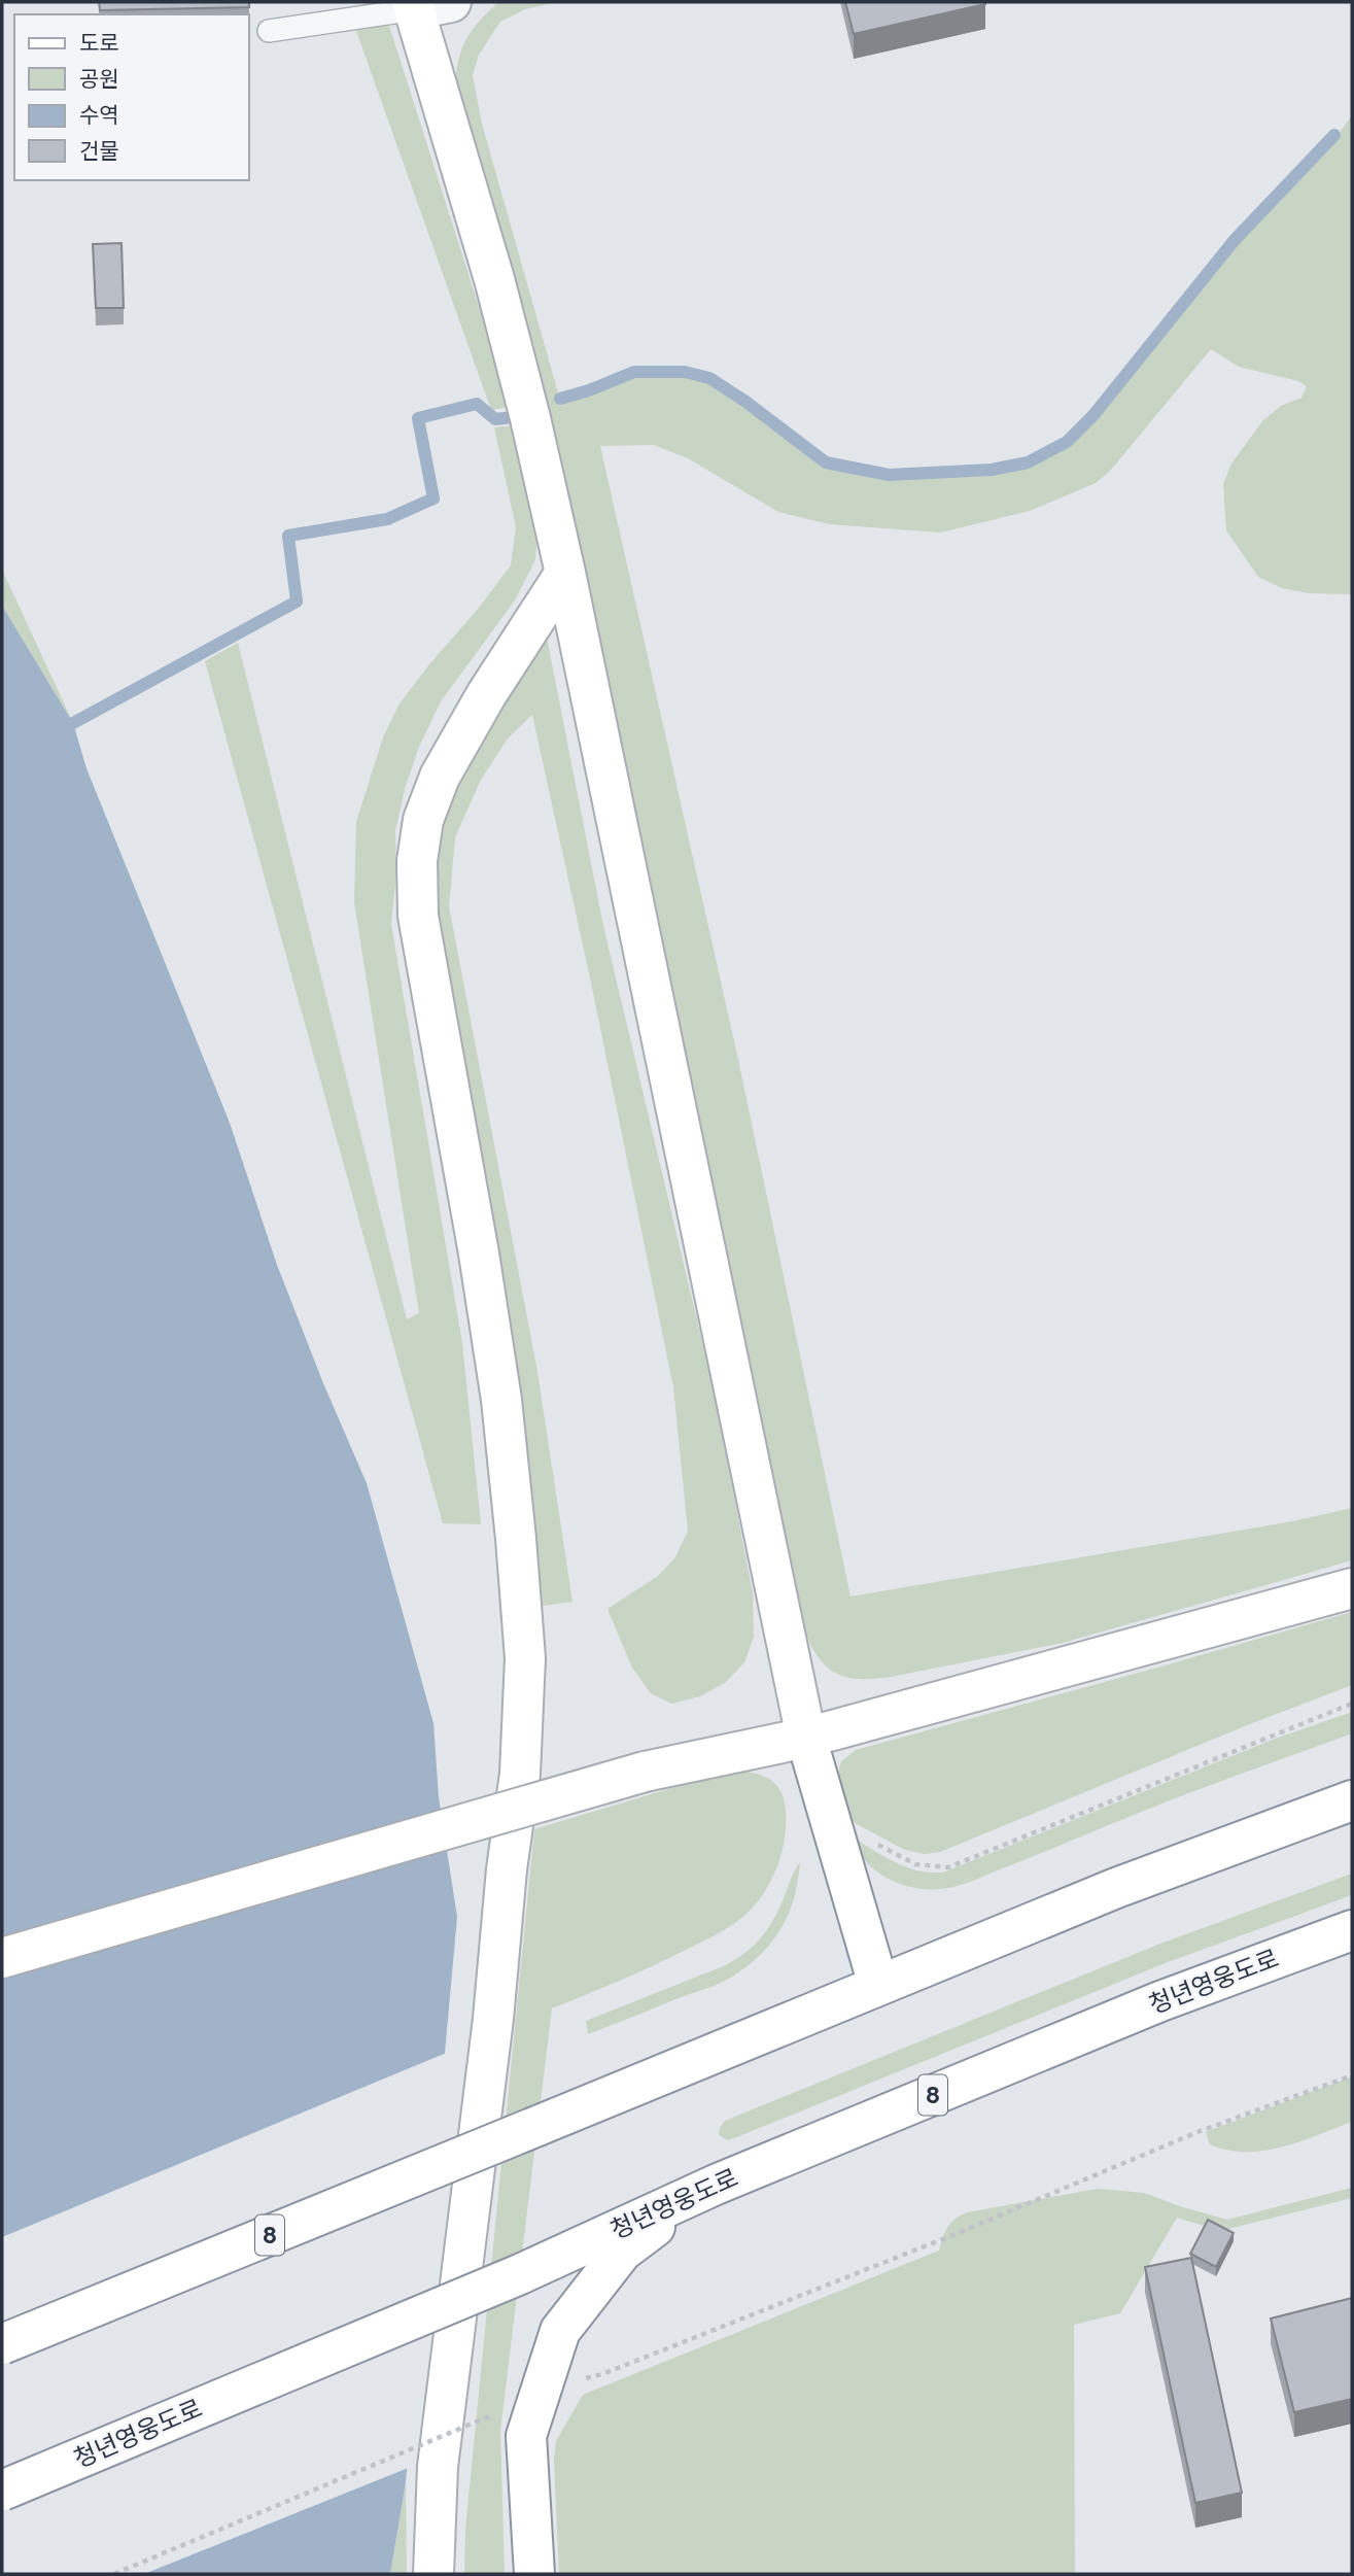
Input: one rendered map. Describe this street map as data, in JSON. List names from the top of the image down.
{
  "streets": {
    "main road": ["청년영웅도로", "8"]
  },
  "legend": [
    "도로",
    "공원",
    "수역",
    "건물"
  ]
}
